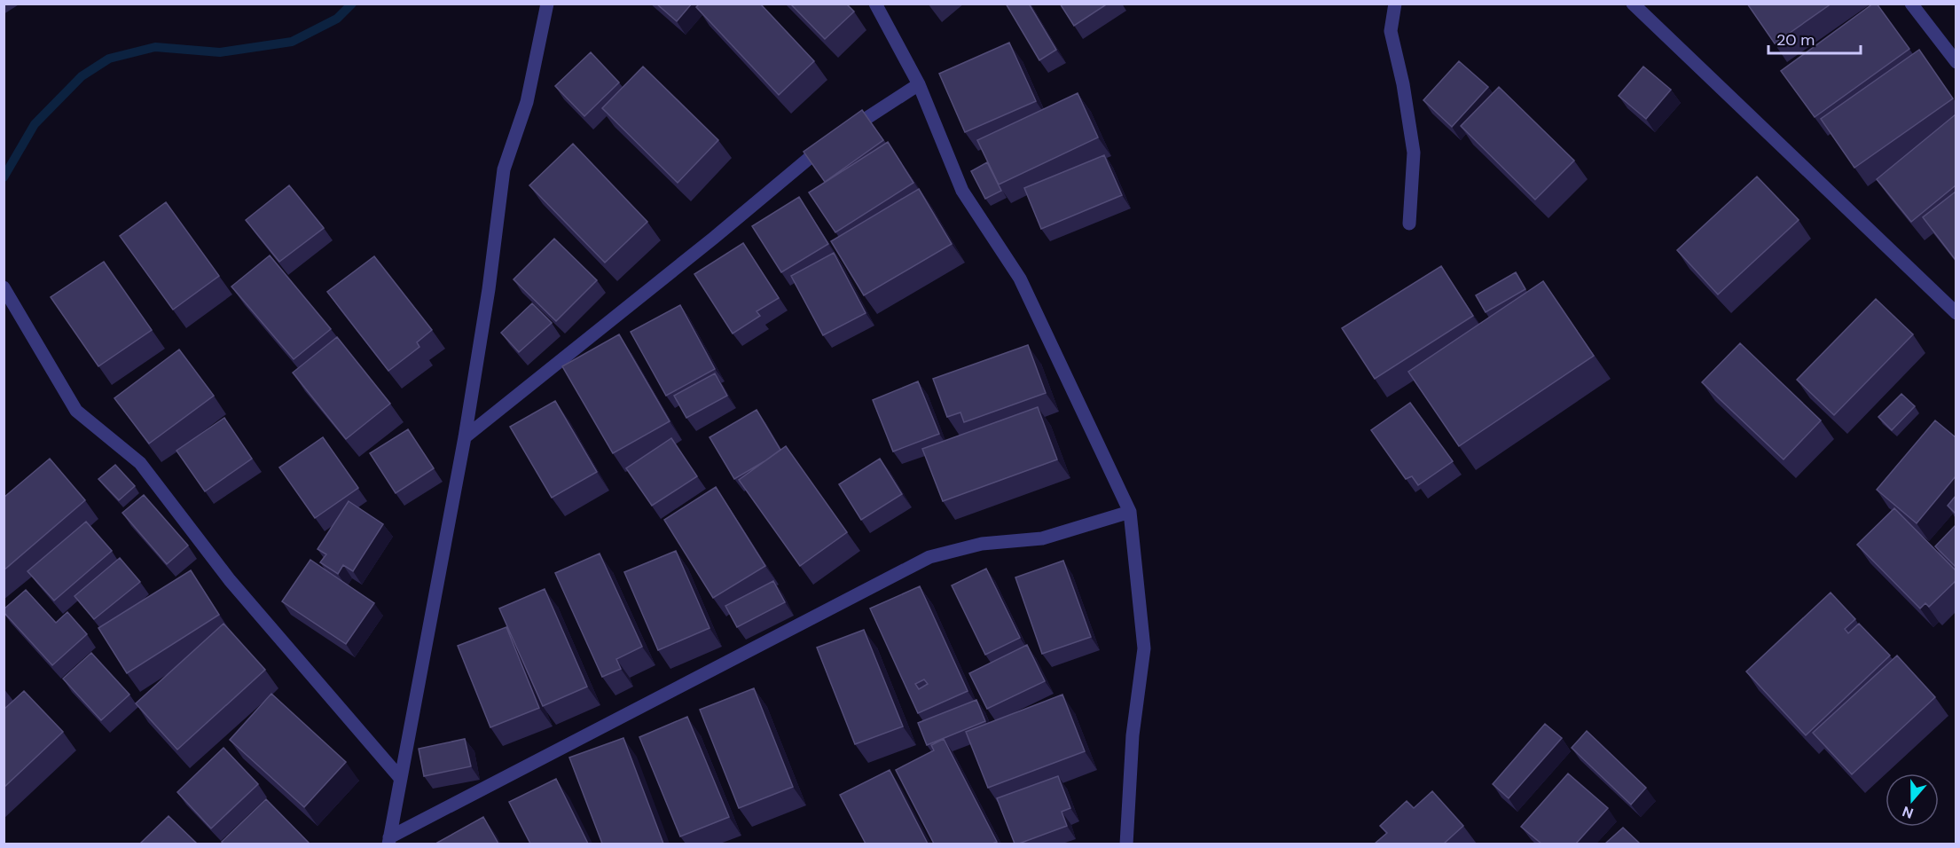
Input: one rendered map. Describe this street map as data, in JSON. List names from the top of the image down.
{
  "scale_bar": "20 m",
  "north": "bottom"
}
